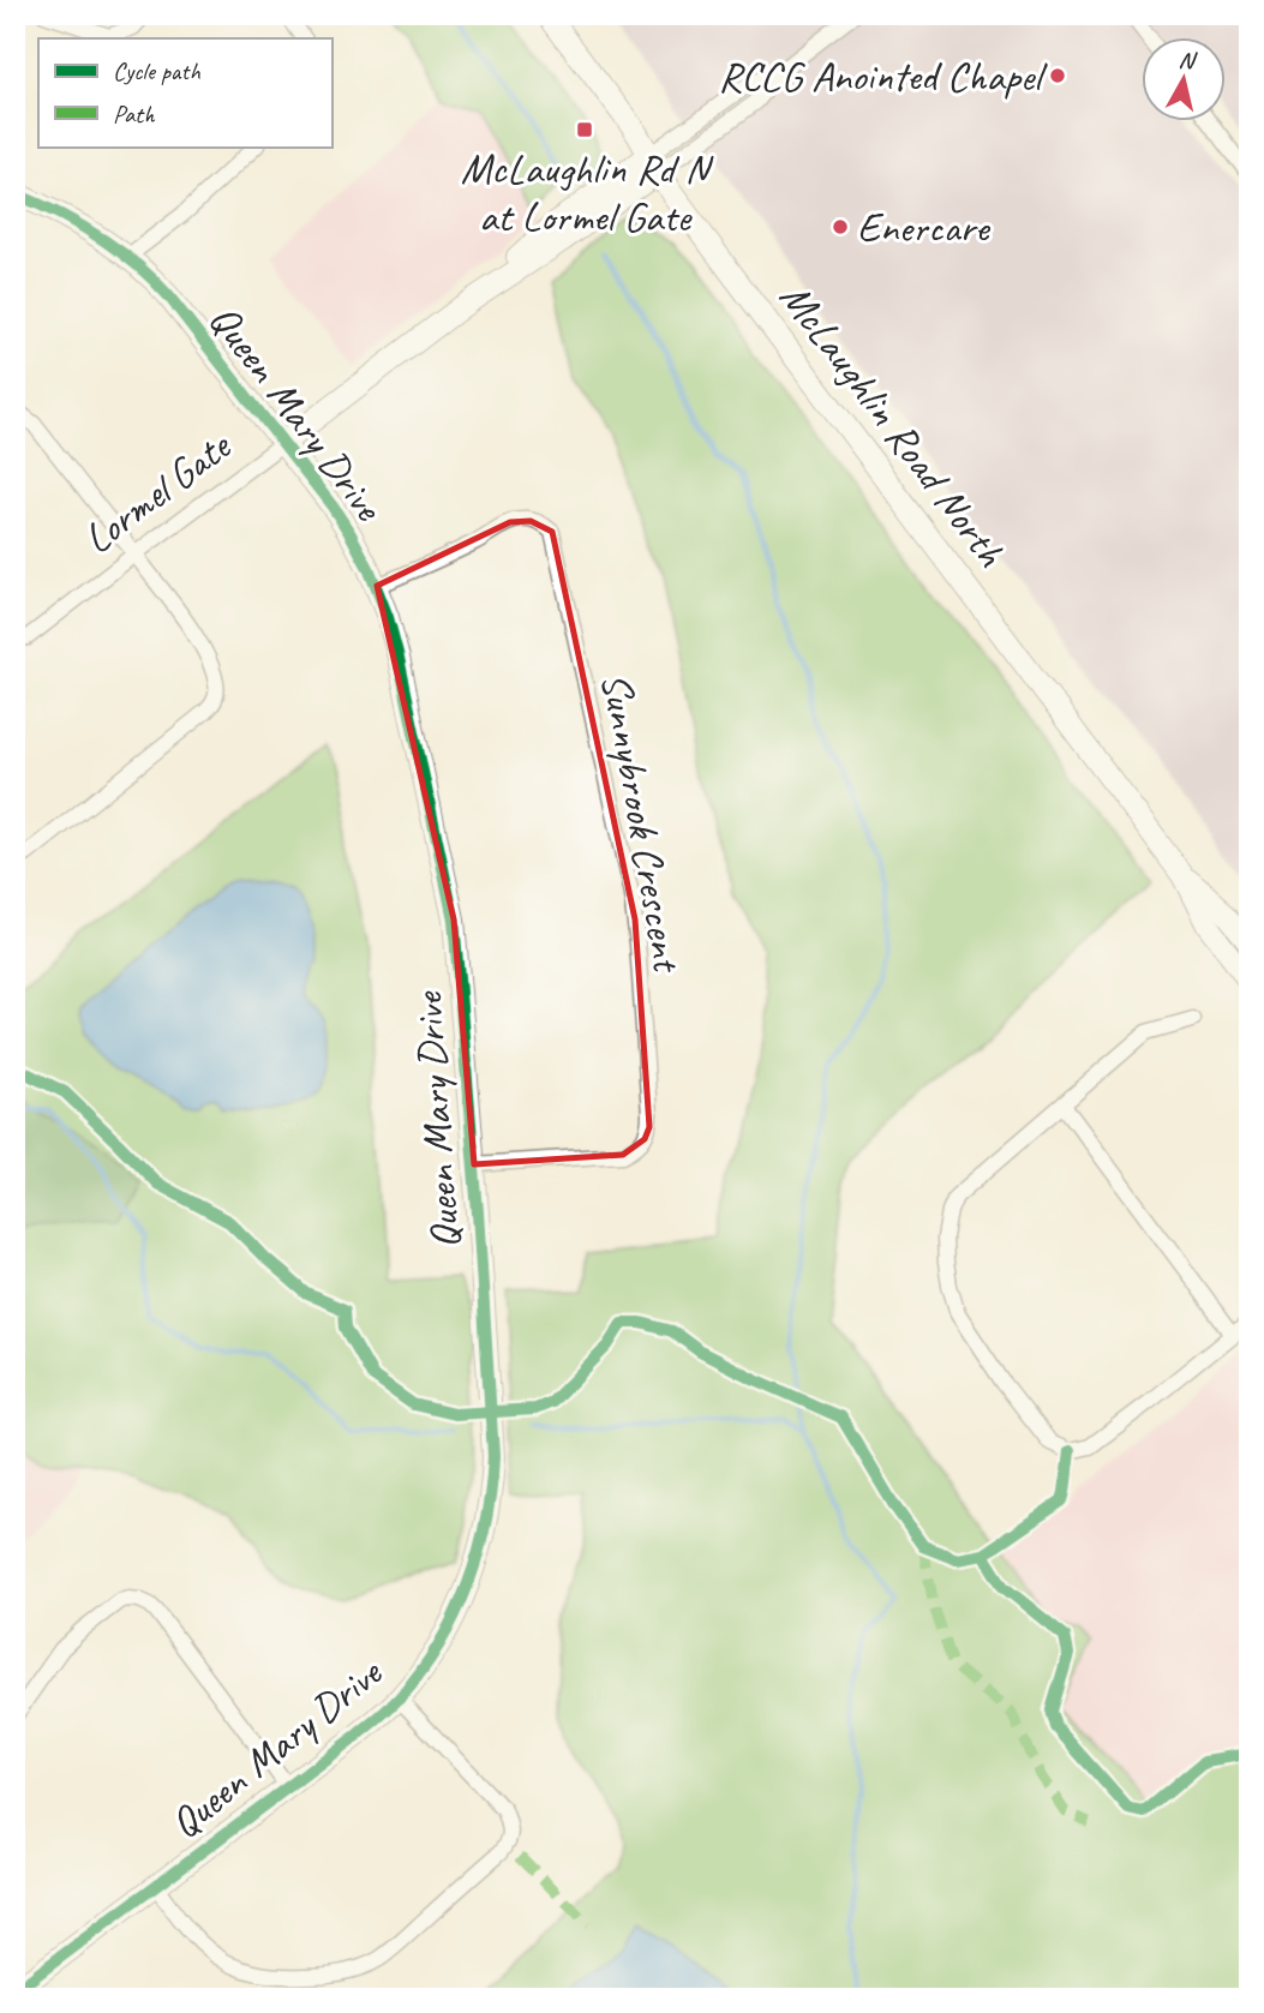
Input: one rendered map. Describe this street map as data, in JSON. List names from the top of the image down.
{
  "streets": {
    "street": [
      "Queen Mary Drive",
      "McLaughlin Road North",
      "Lormel Gate",
      "Sunnybrook Crescent"
    ]
  },
  "crossings": [
    ["Queen Mary Drive", "Lormel Gate"],
    ["Queen Mary Drive", "Sunnybrook Crescent"],
    ["McLaughlin Road North", "Lormel Gate"]
  ],
  "places": {
    "other": ["RCCG Anointed Chapel", "Enercare"],
    "transit": ["McLaughlin Rd N at Lormel Gate"]
  },
  "legend": ["Cycle path", "Path"],
  "north": "top"
}
